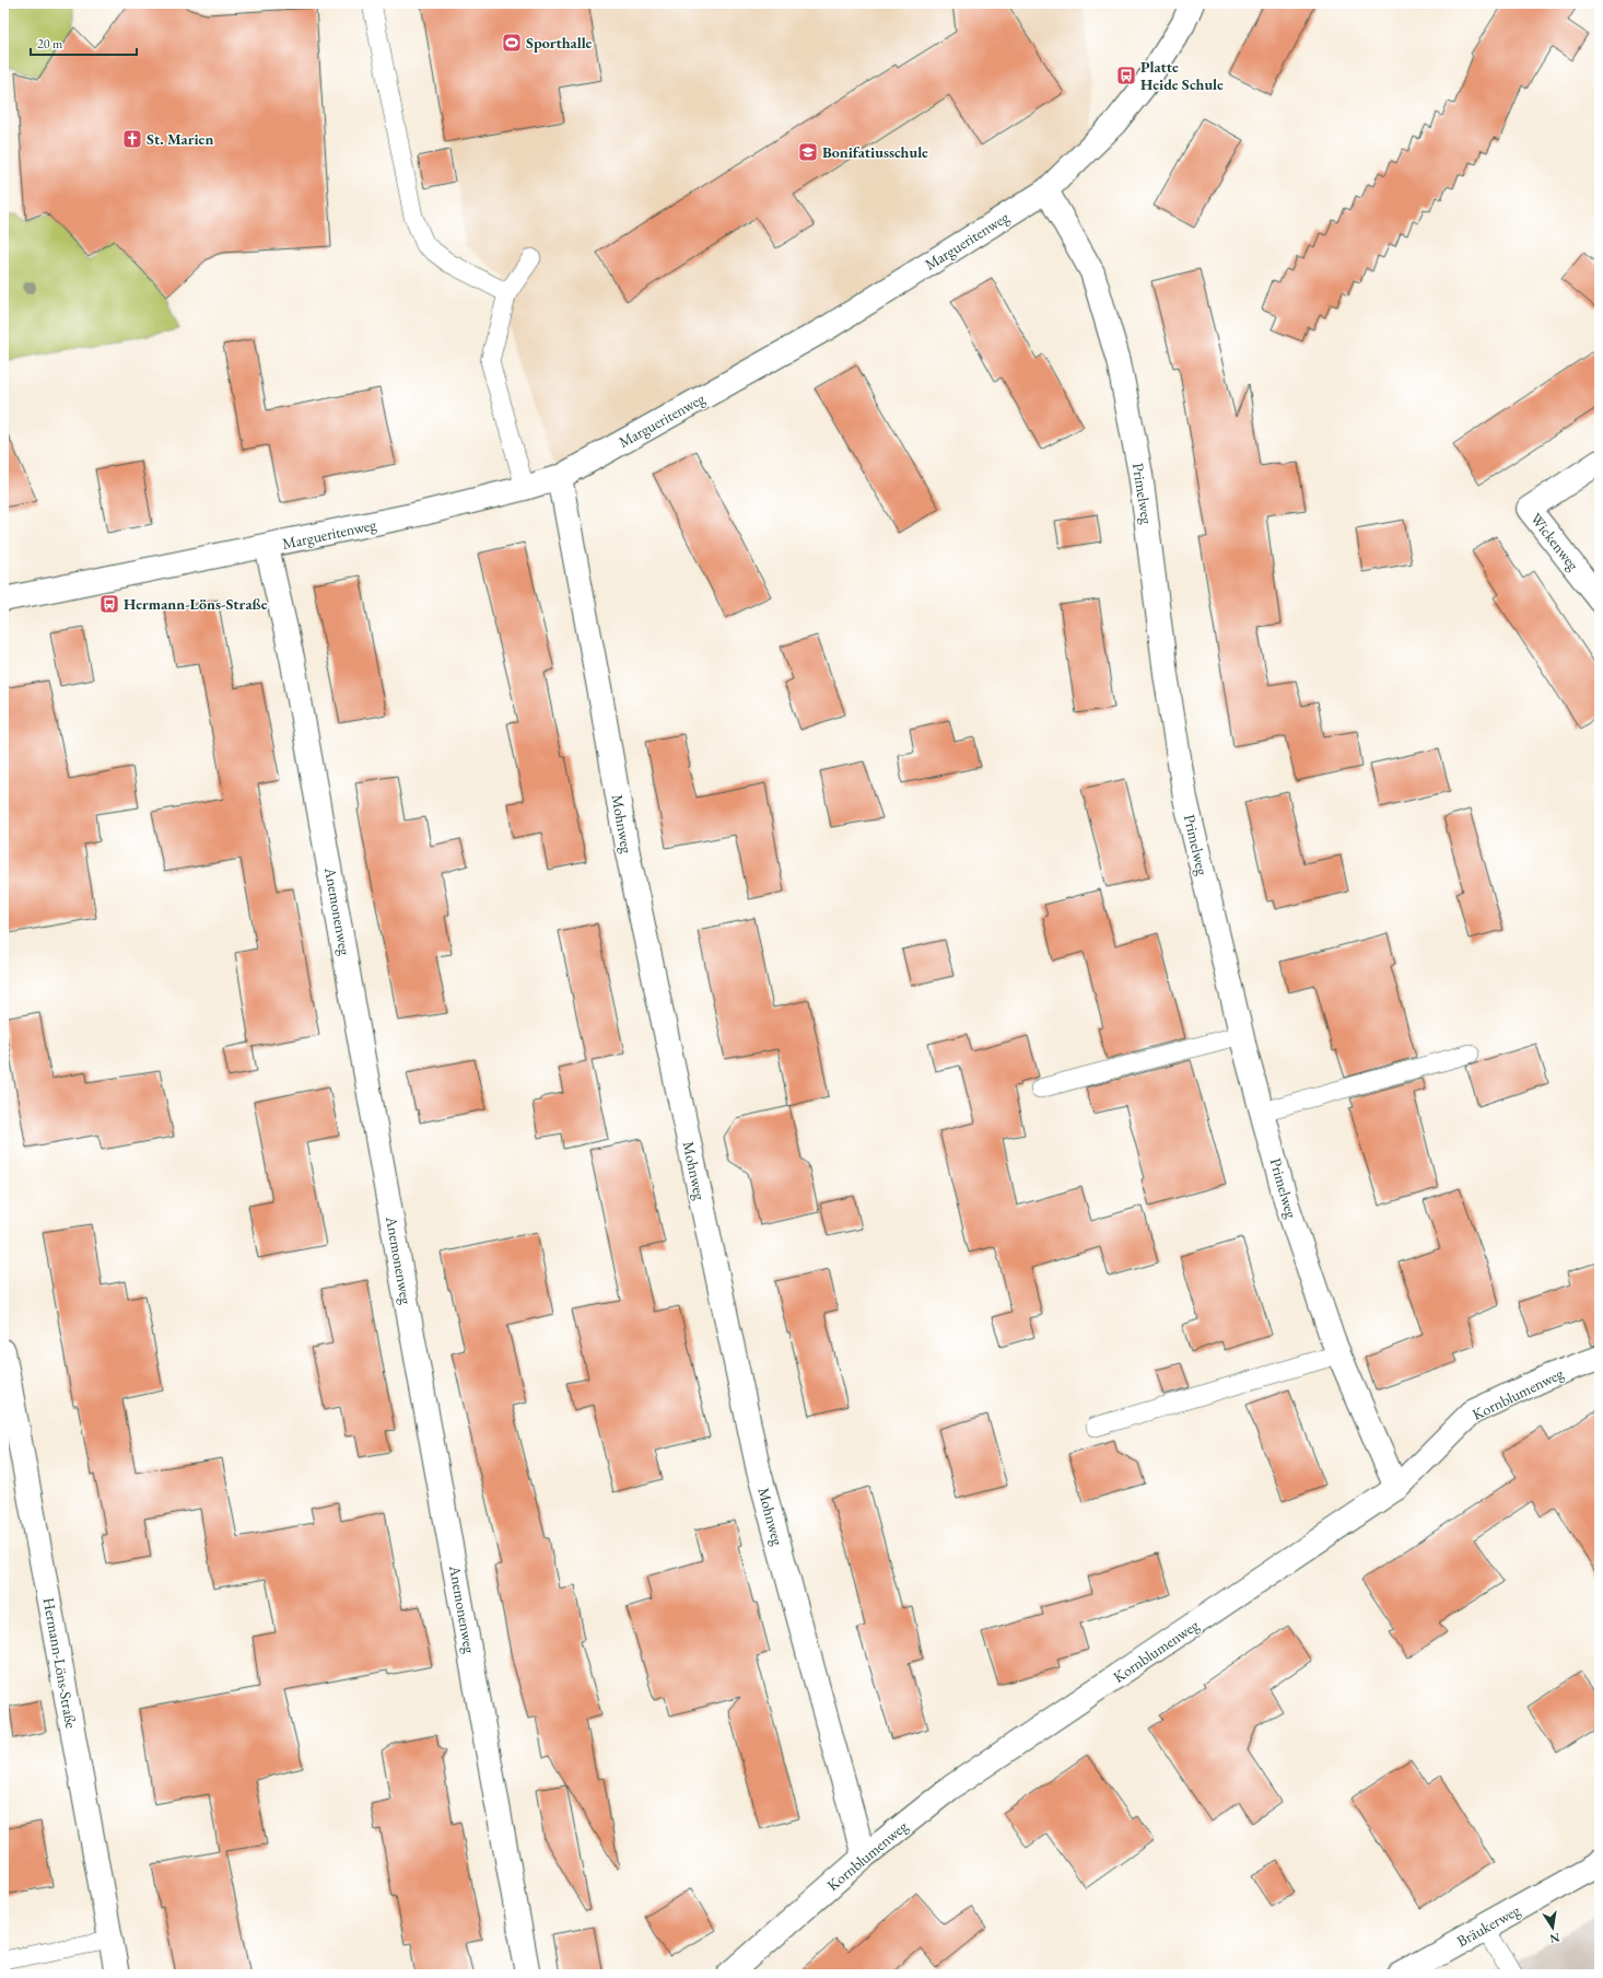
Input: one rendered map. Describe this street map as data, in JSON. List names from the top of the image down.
{
  "streets": {
    "street": [
      "Margueritenweg",
      "Primelweg",
      "Wickenweg",
      "Mohnweg",
      "Anemonenweg",
      "Kornblumenweg",
      "Hermann-Löns-Straße",
      "Bräukerweg"
    ]
  },
  "crossings": [
    ["Margueritenweg", "Primelweg"],
    ["Margueritenweg", "Mohnweg"],
    ["Margueritenweg", "Anemonenweg"],
    ["Primelweg", "Kornblumenweg"],
    ["Mohnweg", "Kornblumenweg"]
  ],
  "places": {
    "sports": ["Sporthalle"],
    "bus stop": ["Platte Heide Schule", "Hermann-Löns-Straße"],
    "church": ["St. Marien"],
    "school or university": ["Bonifatiusschule"]
  },
  "scale_bar": "20 m",
  "north": "bottom"
}
